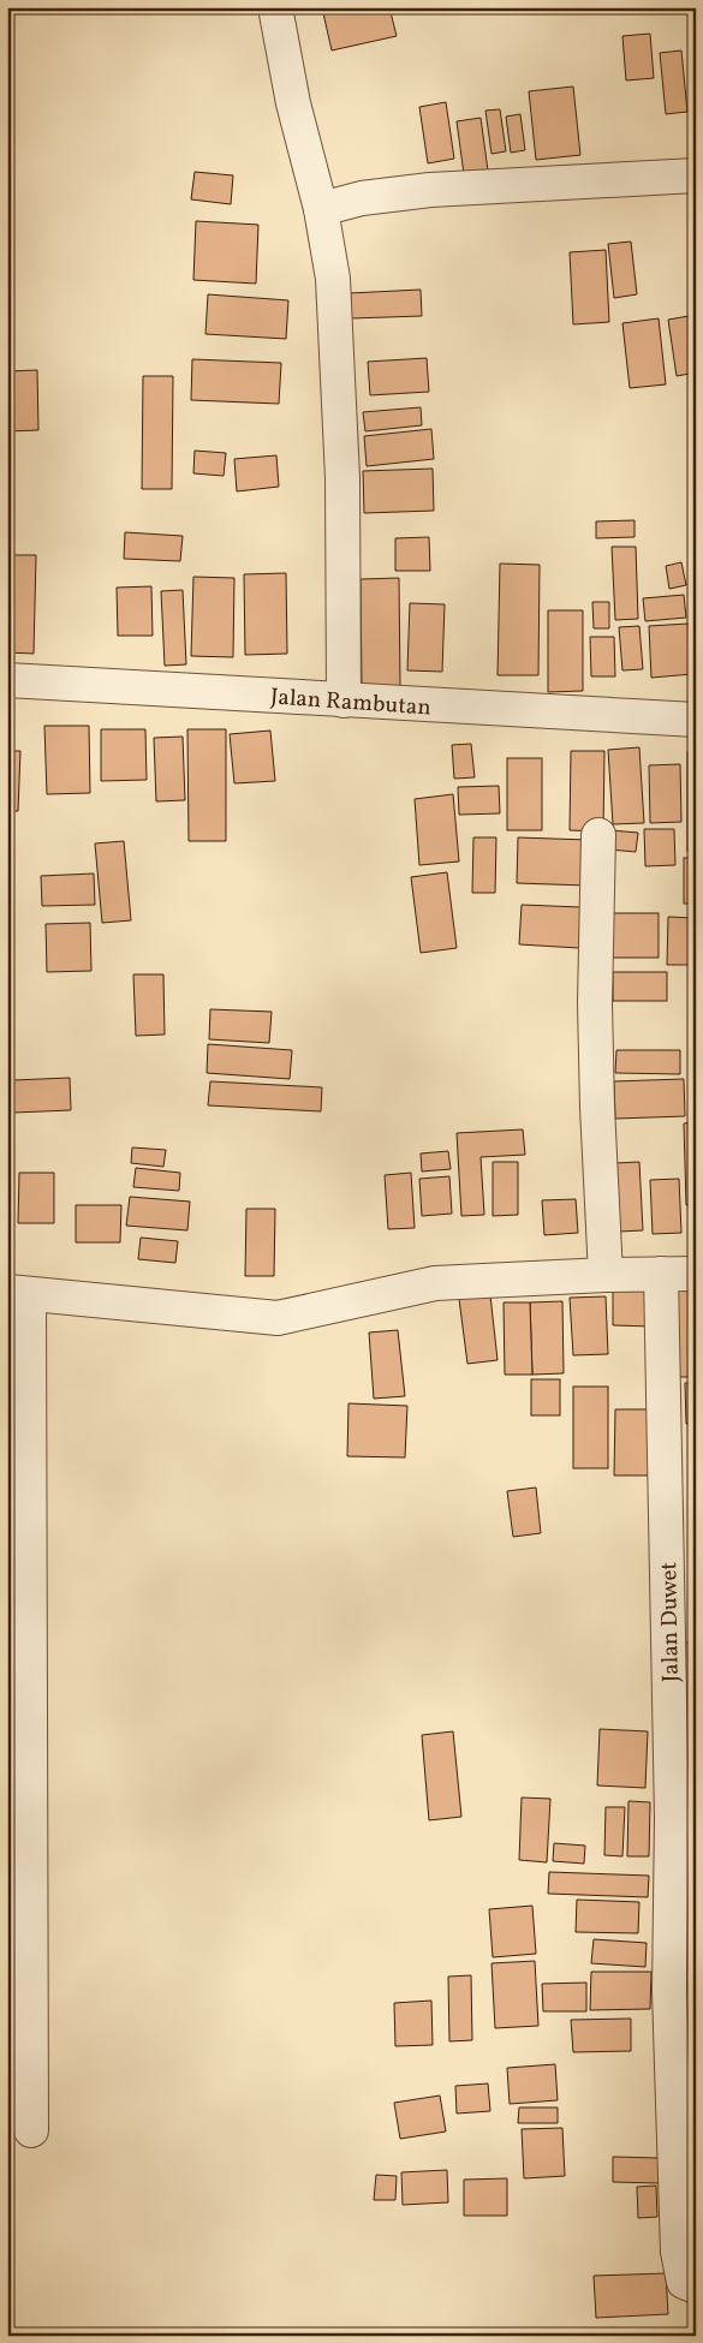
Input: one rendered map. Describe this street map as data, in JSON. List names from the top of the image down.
{
  "streets": {
    "street": ["Jalan Rambutan", "Jalan Duwet"]
  }
}
